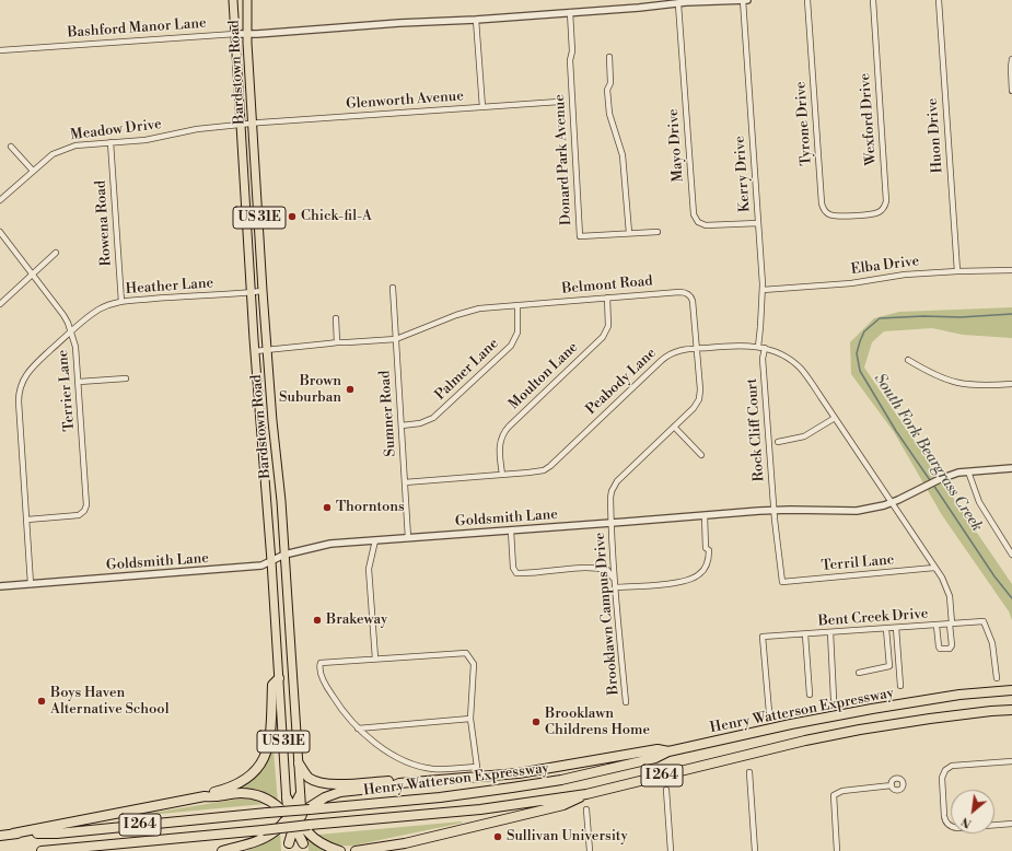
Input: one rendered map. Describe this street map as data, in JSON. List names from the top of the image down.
{
  "streets": {
    "highway": ["Henry Watterson Expressway", "I 264"],
    "main road": ["Bardstown Road", "US 31E"],
    "street": [
      "Bashford Manor Lane",
      "Glenworth Avenue",
      "Wexford Drive",
      "Tyrone Drive",
      "Meadow Drive",
      "Huon Drive",
      "Mayo Drive",
      "Donard Park Avenue",
      "Kerry Drive",
      "Rowena Road",
      "Elba Drive",
      "Belmont Road",
      "Heather Lane",
      "Palmer Lane",
      "Moulton Lane",
      "Peabody Lane",
      "Terrier Lane",
      "Sumner Road",
      "Rock Cliff Court",
      "Goldsmith Lane",
      "Terril Lane",
      "Brooklawn Campus Drive",
      "Bent Creek Drive"
    ]
  },
  "crossings": [
    ["Bashford Manor Lane", "Bardstown Road"],
    ["Bashford Manor Lane", "Mayo Drive"],
    ["Bashford Manor Lane", "Donard Park Avenue"],
    ["Bashford Manor Lane", "Kerry Drive"],
    ["Bardstown Road", "Glenworth Avenue"],
    ["Bardstown Road", "Meadow Drive"],
    ["Bardstown Road", "Belmont Road"],
    ["Bardstown Road", "Heather Lane"],
    ["Bardstown Road", "Goldsmith Lane"],
    ["Bardstown Road", "Henry Watterson Expressway"],
    ["Glenworth Avenue", "Meadow Drive"],
    ["Wexford Drive", "Tyrone Drive"],
    ["Meadow Drive", "Rowena Road"],
    ["Huon Drive", "Elba Drive"],
    ["Mayo Drive", "Kerry Drive"],
    ["Kerry Drive", "Elba Drive"],
    ["Kerry Drive", "Peabody Lane"],
    ["Rowena Road", "Heather Lane"],
    ["Belmont Road", "Palmer Lane"],
    ["Belmont Road", "Moulton Lane"],
    ["Belmont Road", "Peabody Lane"],
    ["Belmont Road", "Sumner Road"],
    ["Belmont Road", "Goldsmith Lane"],
    ["Belmont Road", "Brooklawn Campus Drive"],
    ["Heather Lane", "Terrier Lane"],
    ["Heather Lane", "Goldsmith Lane"],
    ["Palmer Lane", "Sumner Road"],
    ["Moulton Lane", "Peabody Lane"],
    ["Peabody Lane", "Sumner Road"],
    ["Peabody Lane", "Rock Cliff Court"],
    ["Peabody Lane", "Goldsmith Lane"],
    ["Peabody Lane", "Terril Lane"],
    ["Peabody Lane", "Bent Creek Drive"],
    ["Sumner Road", "Goldsmith Lane"],
    ["Rock Cliff Court", "Goldsmith Lane"],
    ["Rock Cliff Court", "Terril Lane"],
    ["Goldsmith Lane", "Brooklawn Campus Drive"]
  ],
  "water": ["South Fork Beargrass Creek"],
  "places": [
    "Chick-fil-A",
    "Brown Suburban",
    "Thorntons",
    "Brakeway",
    "Boys Haven Alternative School",
    "Brooklawn Childrens Home",
    "Sullivan University"
  ],
  "north": "bottom left"
}
